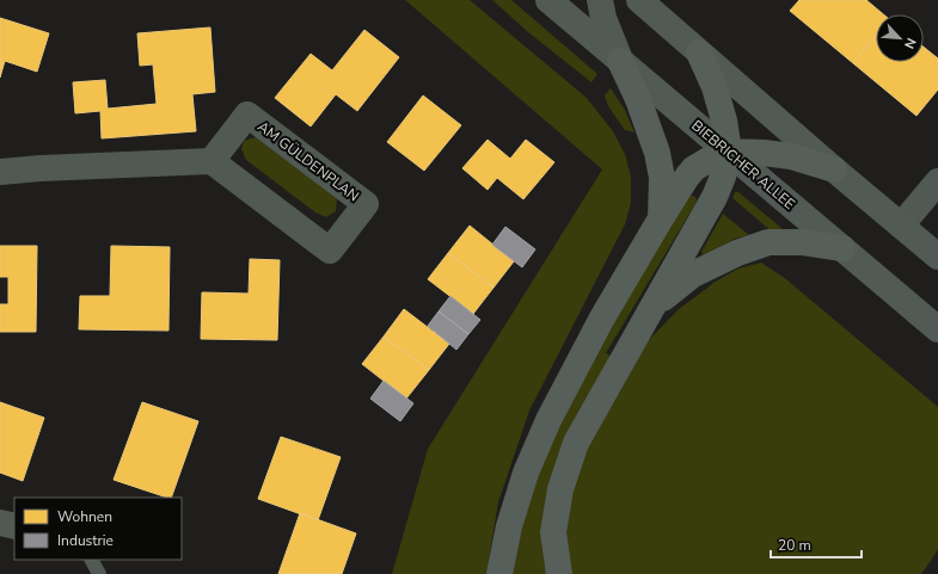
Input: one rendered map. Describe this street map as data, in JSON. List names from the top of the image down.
{
  "streets": {
    "main road": ["BIEBRICHER ALLEE"],
    "street": ["AM GÜLDENPLAN"]
  },
  "legend": ["Wohnen", "Industrie"],
  "scale_bar": "20 m",
  "north": "bottom right"
}
